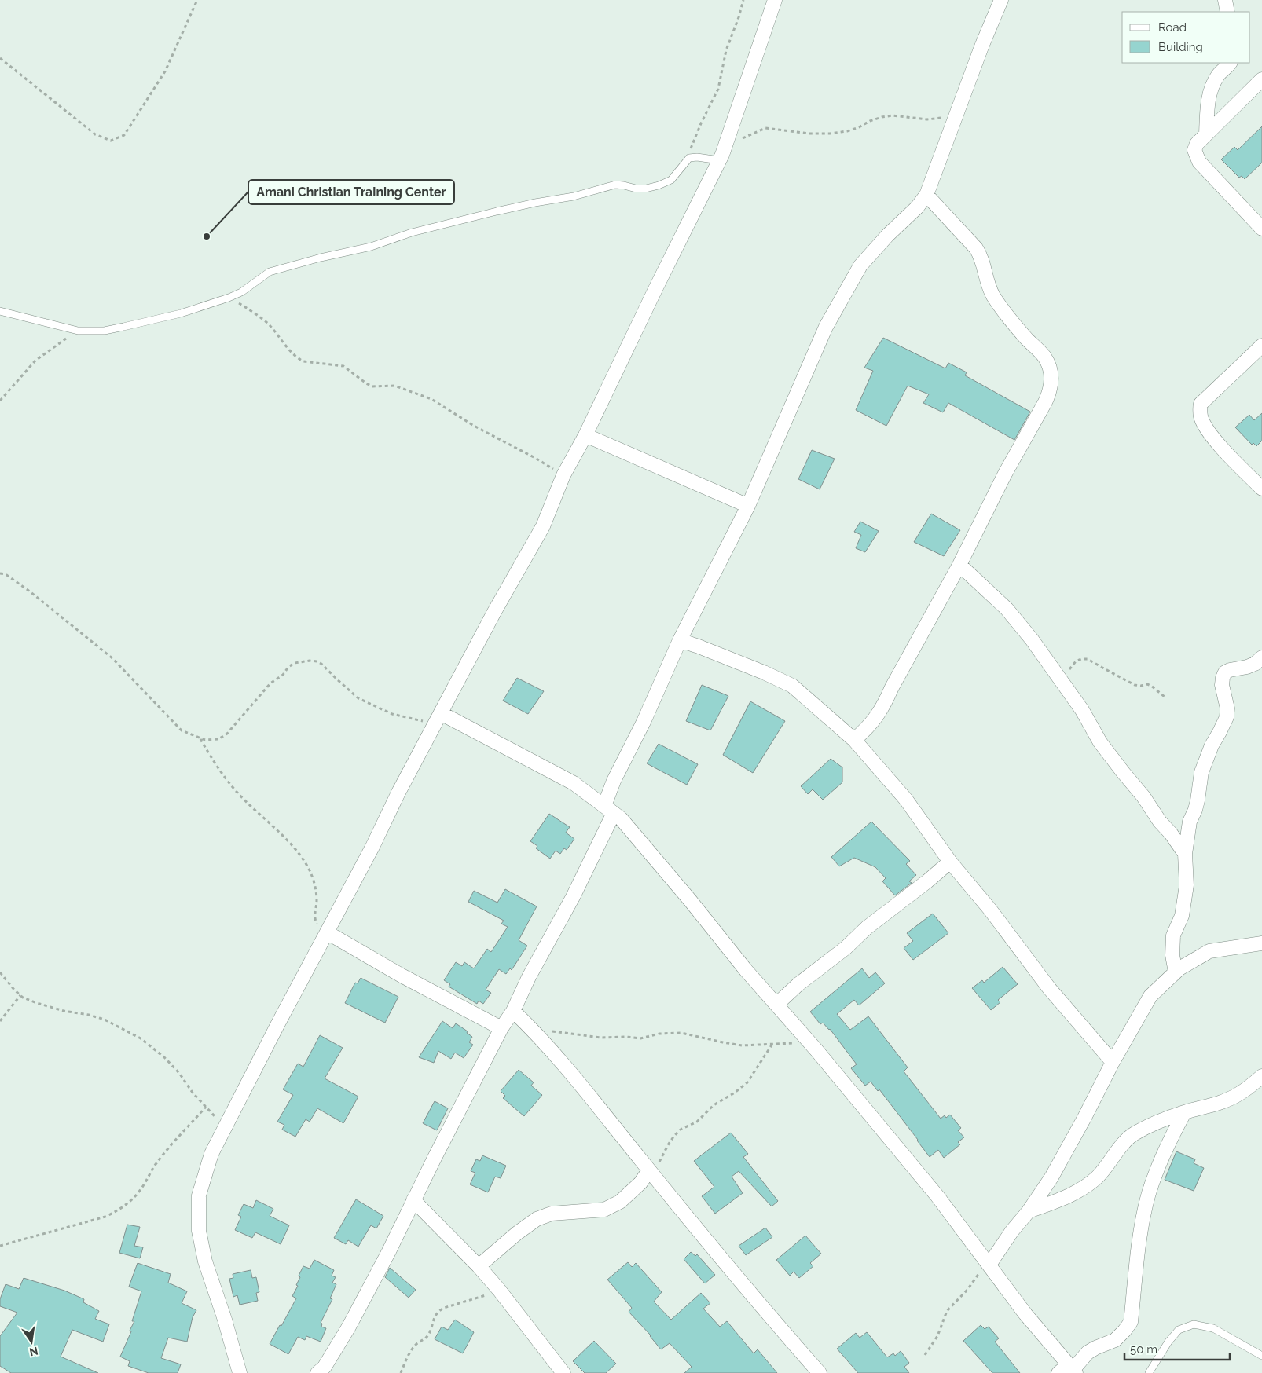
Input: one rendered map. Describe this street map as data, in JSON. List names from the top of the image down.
{
  "places": ["Amani Christian Training Center"],
  "legend": ["Road", "Building"],
  "scale_bar": "50 m",
  "north": "bottom"
}
